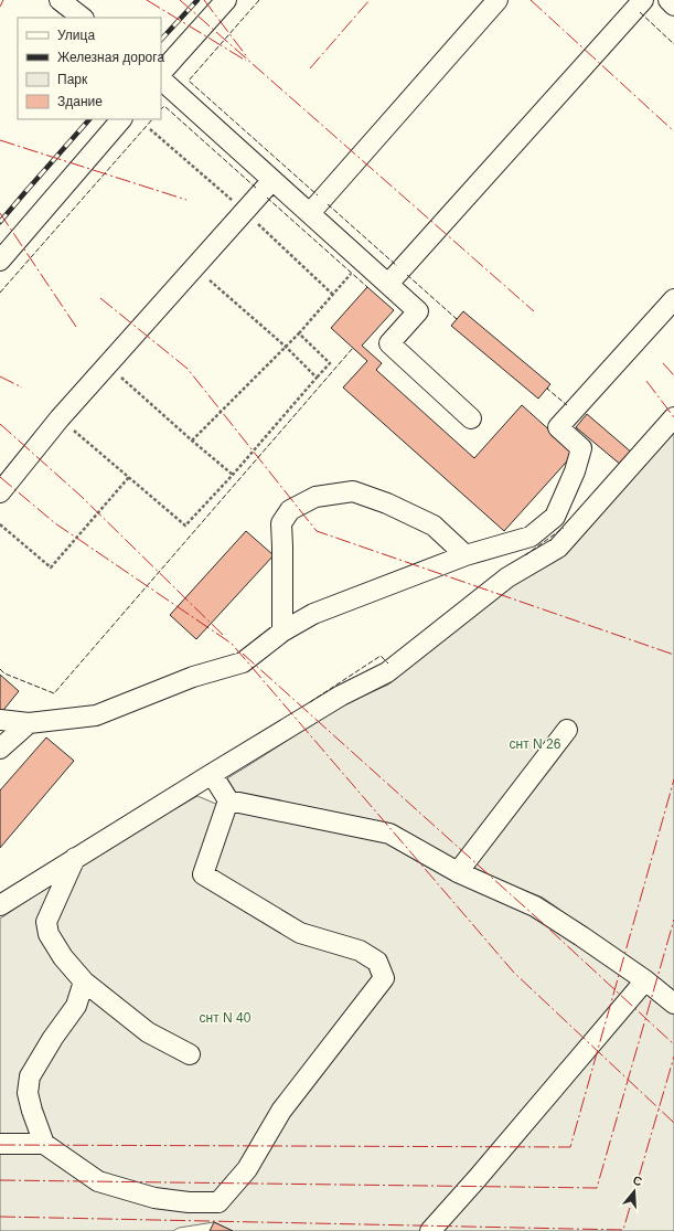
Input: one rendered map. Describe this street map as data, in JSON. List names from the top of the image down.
{
  "parks": ["снт N 26", "снт N 40"],
  "legend": [
    "Улица",
    "Железная дорога",
    "Парк",
    "Здание"
  ],
  "north": "top"
}
